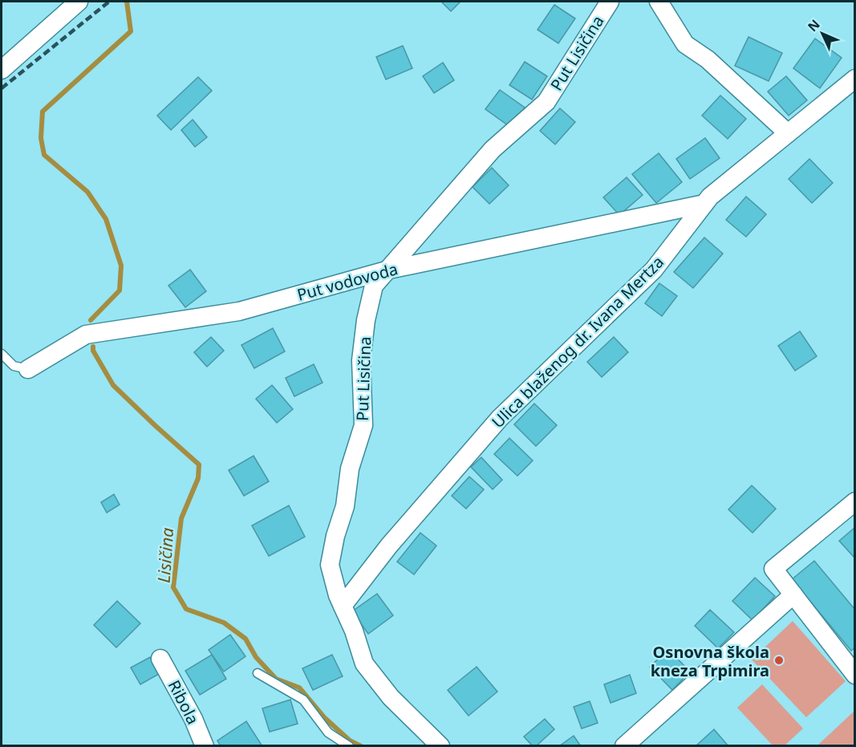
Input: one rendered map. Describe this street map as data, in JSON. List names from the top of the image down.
{
  "streets": {
    "street": [
      "Put Lisičina",
      "Put vodovoda",
      "Ulica blaženog dr. Ivana Mertza",
      "Ribola"
    ]
  },
  "crossings": [
    ["Put Lisičina", "Put vodovoda"],
    ["Put Lisičina", "Ulica blaženog dr. Ivana Mertza"],
    ["Put vodovoda", "Ulica blaženog dr. Ivana Mertza"]
  ],
  "water": ["Lisičina"],
  "places": ["Osnovna škola kneza Trpimira"],
  "north": "top left"
}
